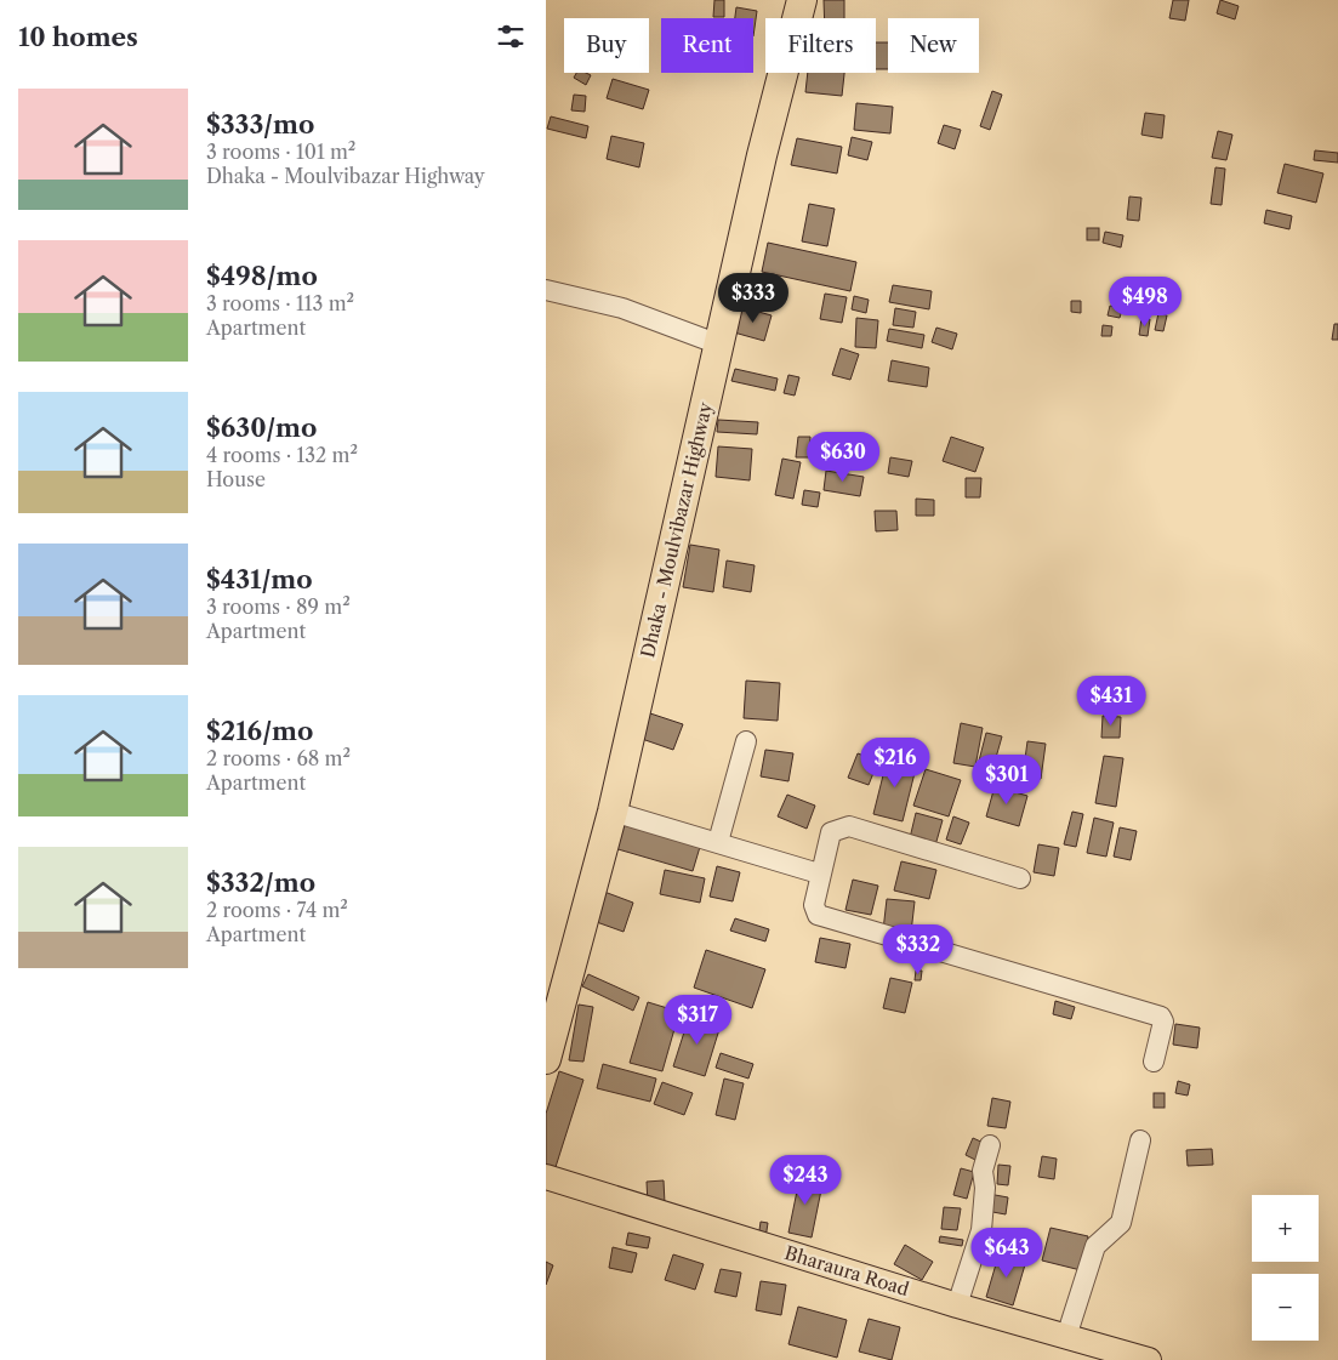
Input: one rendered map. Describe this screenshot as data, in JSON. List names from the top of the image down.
{
  "streets": {
    "highway": ["Dhaka - Moulvibazar Highway"],
    "main road": ["Bharaura Road"]
  },
  "page": {
    "heading": "10 homes",
    "chip": [
      "Buy",
      "Rent",
      "Filters",
      "New"
    ],
    "list": [
      {
        "name": "$333/mo",
        "note": "3 rooms · 101 m² · Dhaka - Moulvibazar Highway"
      },
      {
        "name": "$498/mo",
        "note": "3 rooms · 113 m² · Apartment"
      },
      {
        "name": "$630/mo",
        "note": "4 rooms · 132 m² · House"
      },
      {
        "name": "$431/mo",
        "note": "3 rooms · 89 m² · Apartment"
      },
      {
        "name": "$216/mo",
        "note": "2 rooms · 68 m² · Apartment"
      },
      {
        "name": "$332/mo",
        "note": "2 rooms · 74 m² · Apartment"
      }
    ],
    "price": [
      "$333",
      "$498",
      "$630",
      "$431",
      "$216",
      "$301",
      "$332",
      "$317",
      "$243",
      "$643"
    ],
    "map_buttons": ["+", "−"]
  }
}
